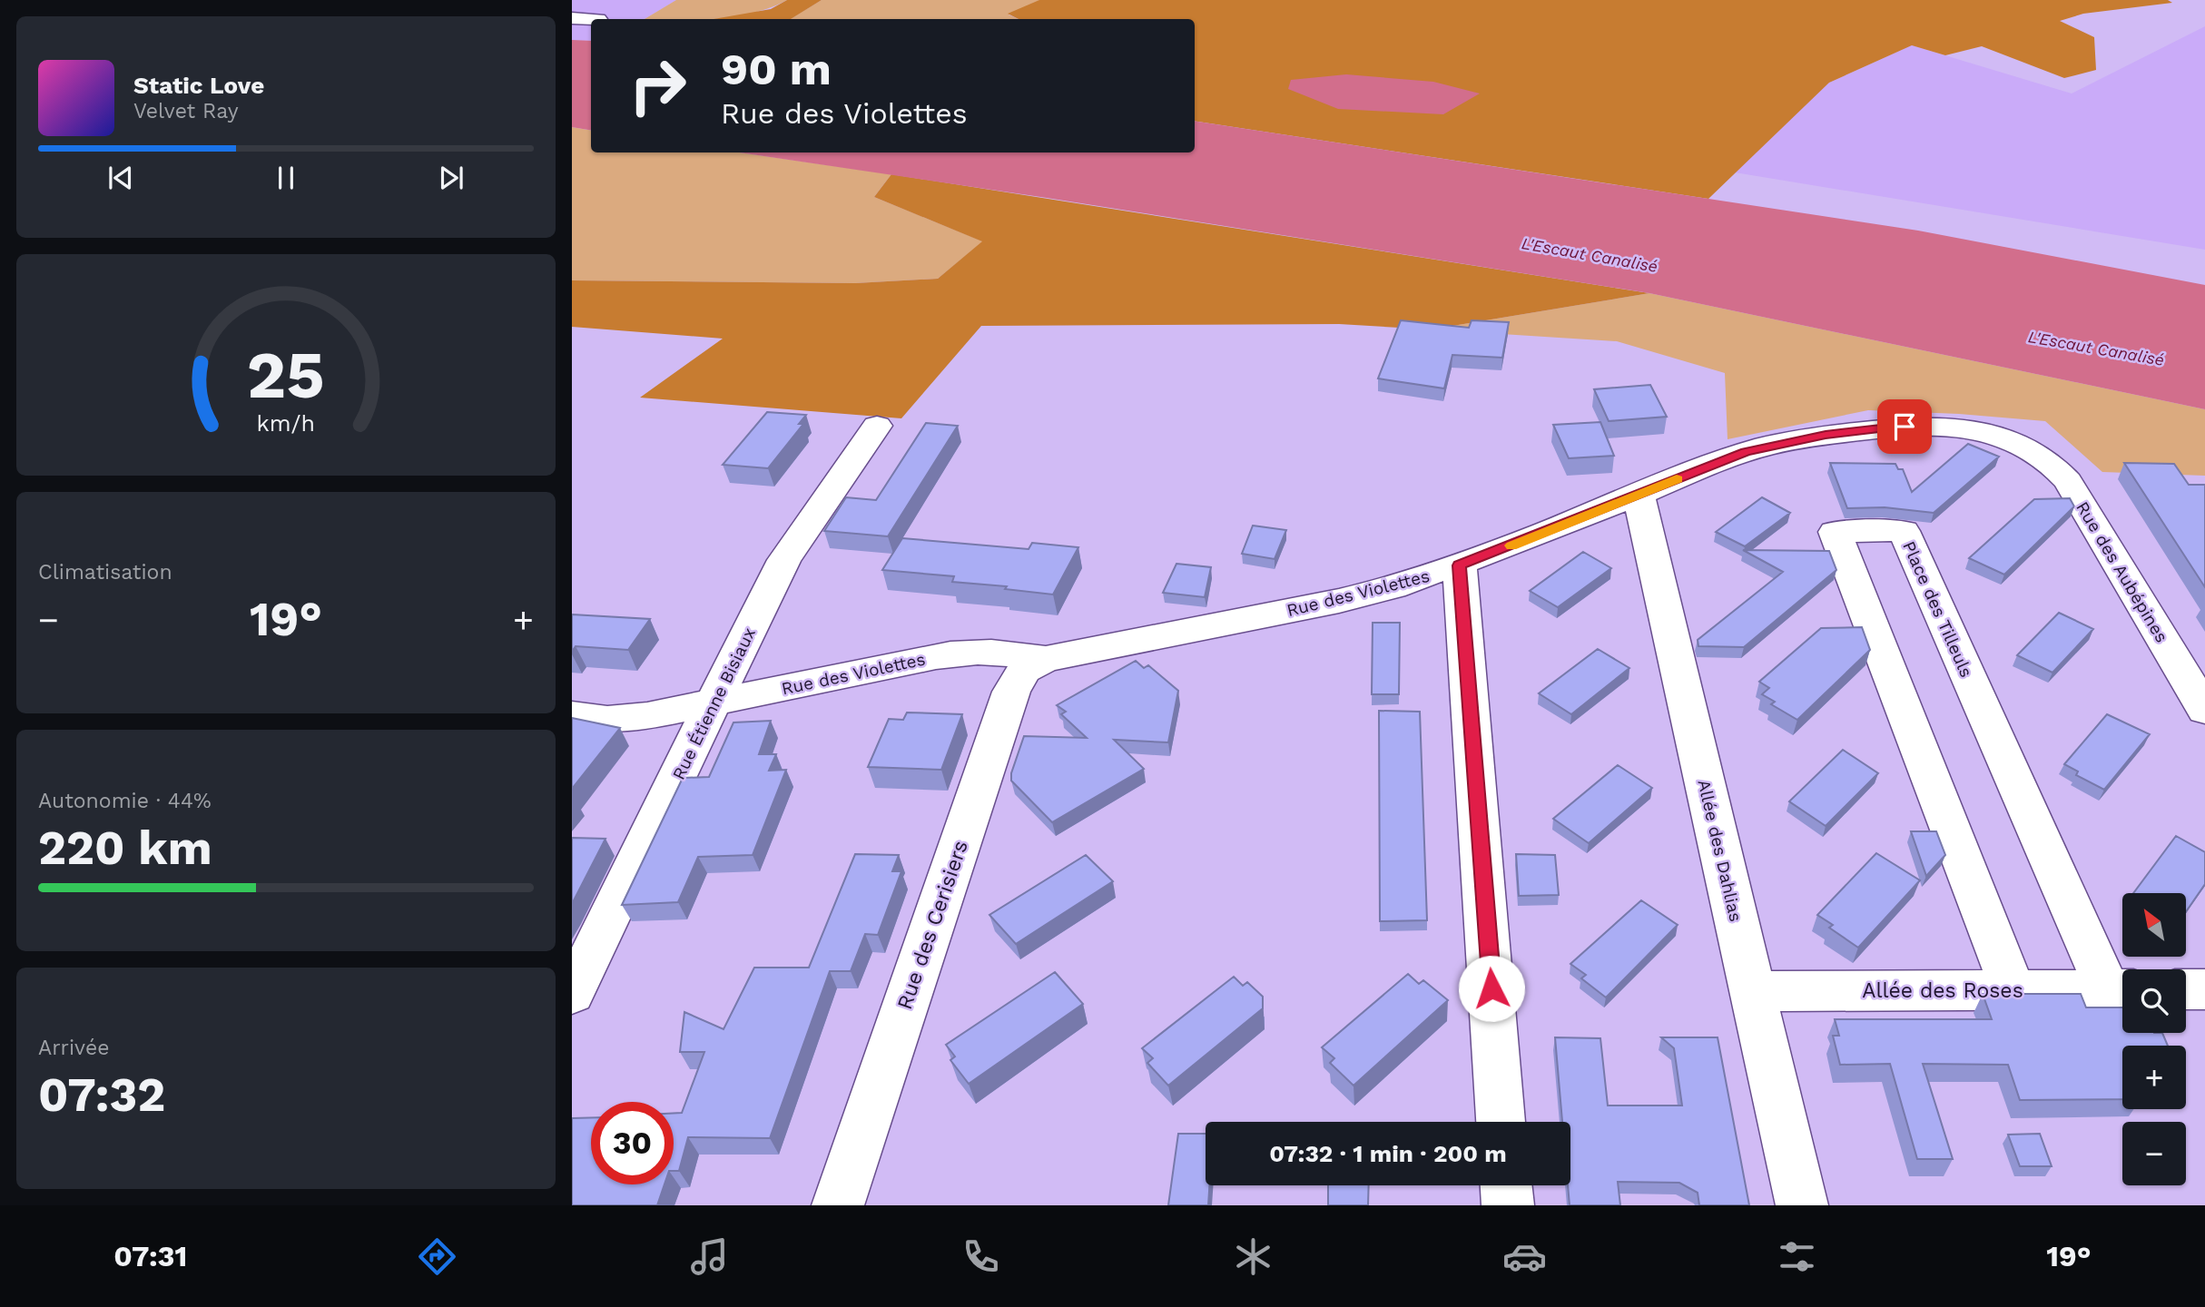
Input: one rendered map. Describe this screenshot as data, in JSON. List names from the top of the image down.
{
  "streets": {
    "street": [
      "Rue des Aubépines",
      "Rue des Violettes",
      "Place des Tilleuls",
      "Rue Étienne Bisiaux",
      "Allée des Dahlias",
      "Rue des Cerisiers",
      "Allée des Roses"
    ]
  },
  "crossings": [
    ["Rue des Aubépines", "Rue des Violettes"],
    ["Rue des Violettes", "Rue Étienne Bisiaux"],
    ["Rue des Violettes", "Allée des Dahlias"],
    ["Rue des Violettes", "Rue des Cerisiers"],
    ["Place des Tilleuls", "Allée des Roses"],
    ["Allée des Dahlias", "Allée des Roses"]
  ],
  "water": ["L'Escaut Canalisé"],
  "north": "top left",
  "page": {
    "turn": ["90 m", "Rue des Violettes"],
    "song": ["Static Love", "Velvet Ray"],
    "tile": [
      "Climatisation",
      ["Autonomie · 44%", "220 km"],
      ["Arrivée", "07:32"]
    ],
    "heat": ["−", "19°", "+"],
    "map_buttons": ["+", "−"],
    "limit": "30",
    "trip": "07:32 · 1 min · 200 m",
    "tabs": ["07:31", "19°"],
    "gauge": ["25", "km/h"]
  }
}
